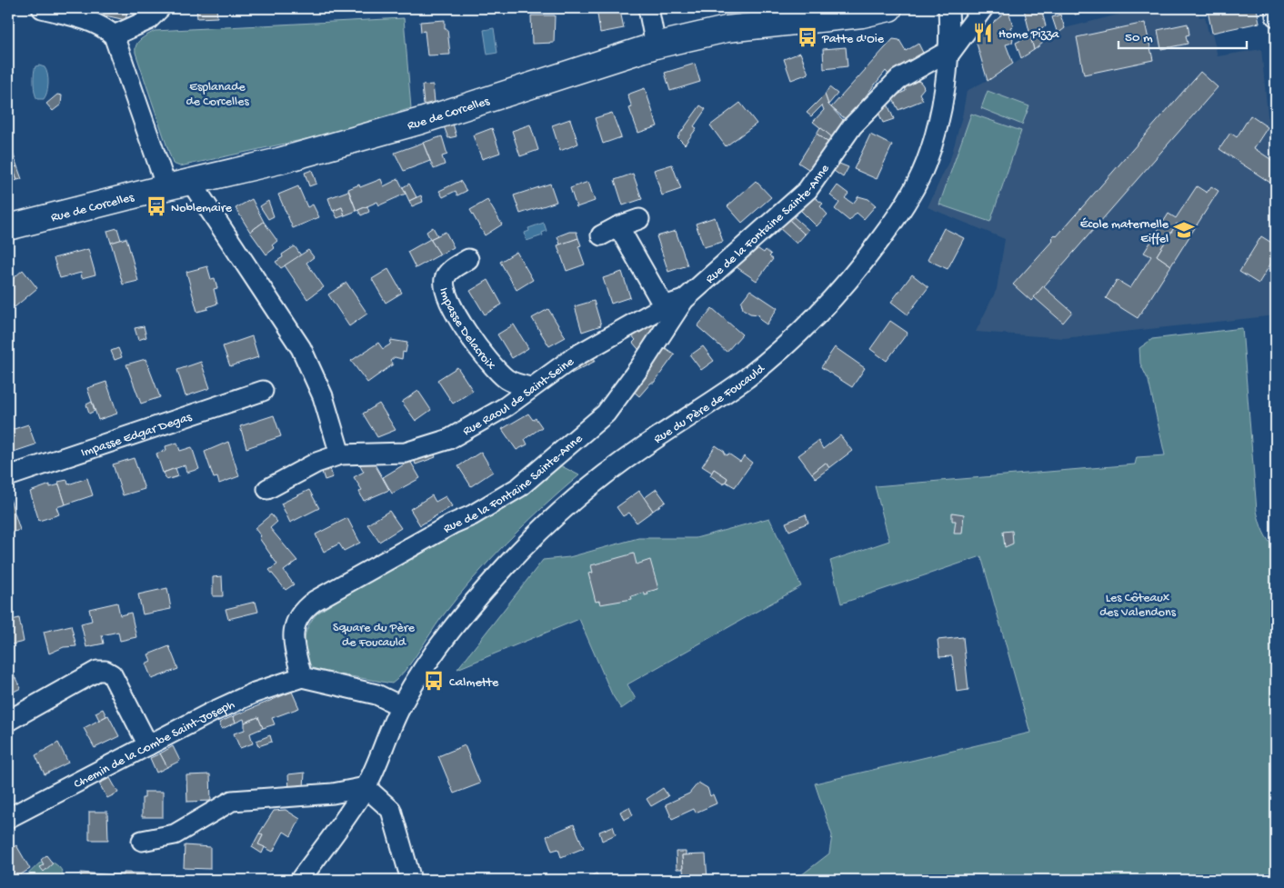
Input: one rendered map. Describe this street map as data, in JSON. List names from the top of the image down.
{
  "streets": {
    "main road": ["Rue de Corcelles"],
    "street": [
      "Rue de la Fontaine Sainte-Anne",
      "Impasse Delacroix",
      "Rue Raoul de Saint-Seine",
      "Rue du Père de Foucauld",
      "Impasse Edgar Degas",
      "Chemin de la Combe Saint-Joseph"
    ]
  },
  "crossings": [
    ["Rue de la Fontaine Sainte-Anne", "Rue Raoul de Saint-Seine"],
    ["Rue de la Fontaine Sainte-Anne", "Rue du Père de Foucauld"],
    ["Rue de la Fontaine Sainte-Anne", "Chemin de la Combe Saint-Joseph"],
    ["Impasse Delacroix", "Rue Raoul de Saint-Seine"]
  ],
  "parks": ["Esplanade de Corcelles", "Les Côteaux des Valendons", "Square du Père de Foucauld"],
  "places": {
    "restaurant": ["Home Pizza"],
    "bus stop": ["Patte d'Oie", "Noblemaire", "Calmette"],
    "school or university": ["École maternelle Eiffel"]
  },
  "scale_bar": "50 m"
}
